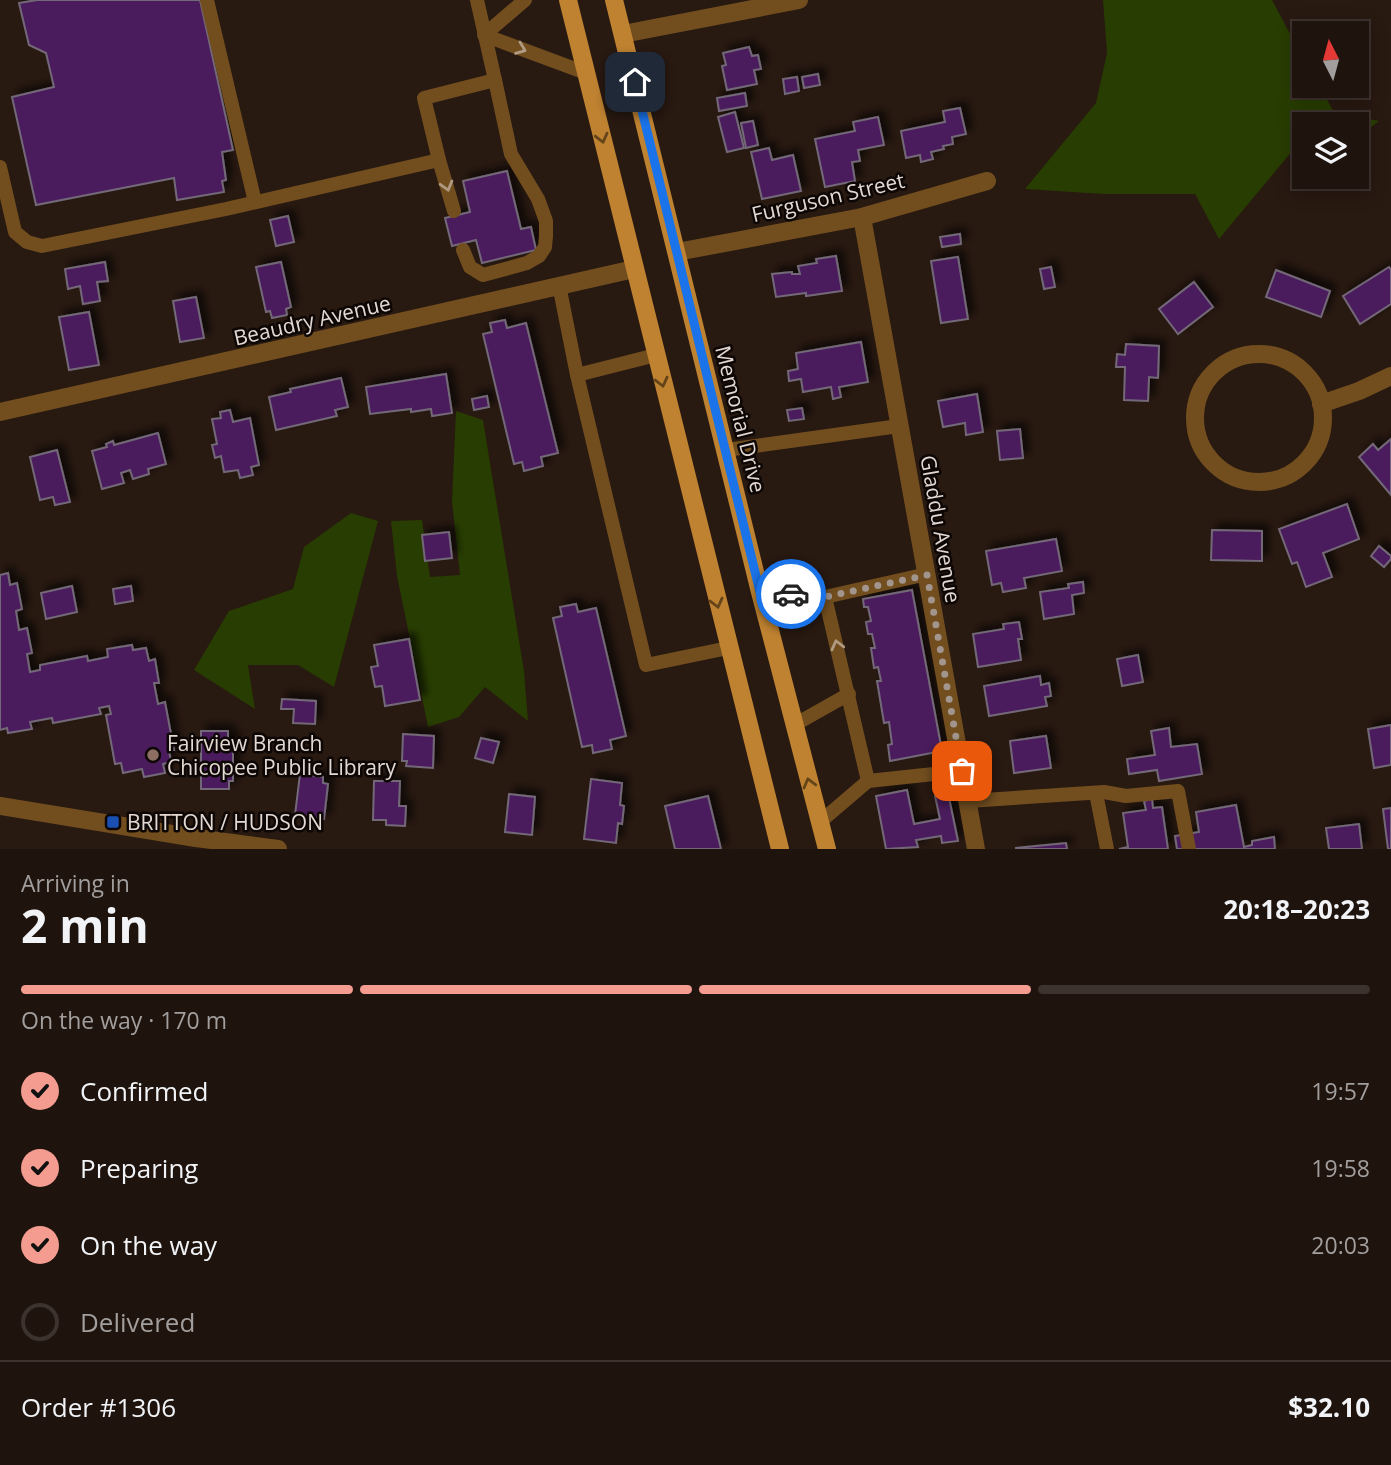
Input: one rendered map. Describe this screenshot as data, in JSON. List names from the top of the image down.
{
  "streets": {
    "main road": ["Memorial Drive"],
    "street": ["Furguson Street", "Beaudry Avenue", "Gladdu Avenue"]
  },
  "crossings": [
    ["Furguson Street", "Memorial Drive"],
    ["Furguson Street", "Gladdu Avenue"]
  ],
  "places": {
    "other": ["Fairview Branch Chicopee Public Library"],
    "transit": ["BRITTON / HUDSON"]
  },
  "north": "top",
  "page": {
    "heading": ["2 min", "Arriving in", "20:18–20:23"],
    "panel": ["Order #1306", "$32.10"],
    "bar": "On the way · 170 m",
    "list": [
      ["Confirmed", "19:57"],
      ["Preparing", "19:58"],
      ["On the way", "20:03"],
      "Delivered"
    ]
  }
}
